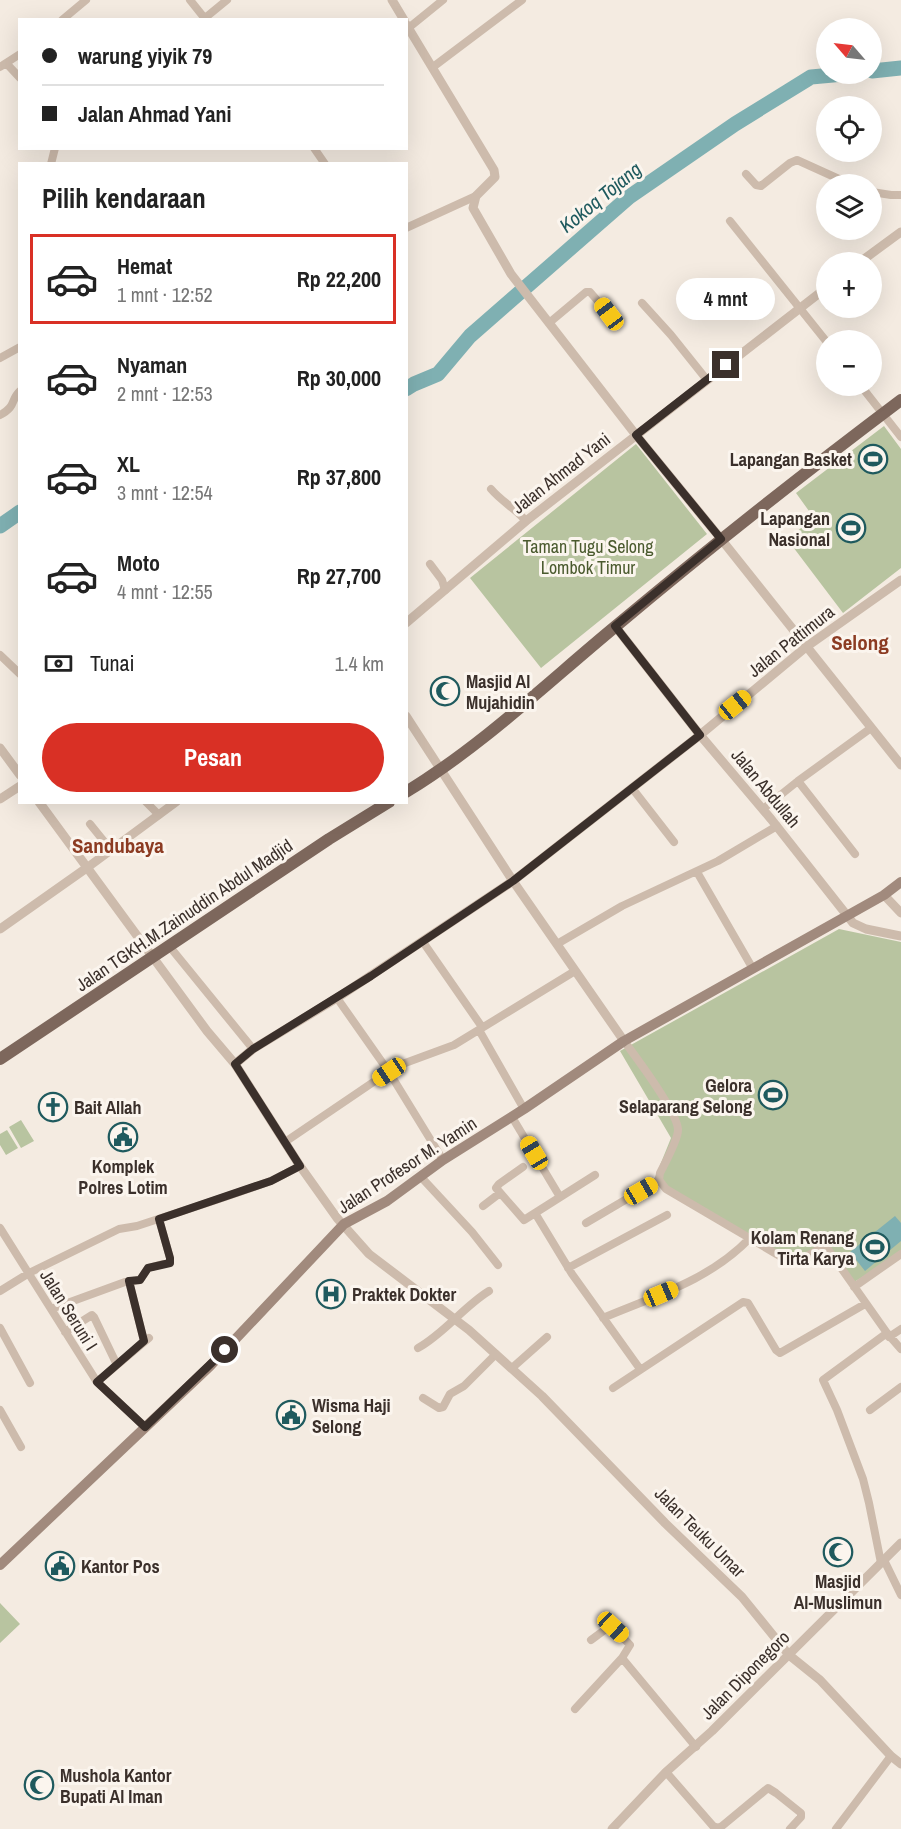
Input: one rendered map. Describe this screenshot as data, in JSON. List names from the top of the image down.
{
  "streets": {
    "main road": ["Jalan TGKH.M.Zainuddin Abdul Madjid", "Jalan Profesor M. Yamin"],
    "street": [
      "Jalan Ahmad Yani",
      "Jalan Pattimura",
      "Jalan Abdullah",
      "Jalan Seruni I",
      "Jalan Teuku Umar",
      "Jalan Diponegoro"
    ]
  },
  "crossings": [
    ["Jalan Pattimura", "Jalan Abdullah"],
    ["Jalan Pattimura", "Jalan Teuku Umar"],
    ["Jalan Abdullah", "Jalan Profesor M. Yamin"],
    ["Jalan TGKH.M.Zainuddin Abdul Madjid", "Jalan Teuku Umar"],
    ["Jalan Profesor M. Yamin", "Jalan Seruni I"],
    ["Jalan Profesor M. Yamin", "Jalan Teuku Umar"],
    ["Jalan Teuku Umar", "Jalan Diponegoro"]
  ],
  "districts": ["Selong", "Sandubaya"],
  "water": ["Kokoq Tojang"],
  "parks": ["Taman Tugu Selong Lombok Timur"],
  "places": {
    "sports": [
      "Lapangan Basket",
      "Lapangan Nasional",
      "Gelora Selaparang Selong",
      "Kolam Renang Tirta Karya"
    ],
    "mosque": ["Masjid Al Mujahidin", "Masjid Al-Muslimun", "Mushola Kantor Bupati Al Iman"],
    "church": ["Bait Allah"],
    "public building": ["Komplek Polres Lotim", "Wisma Haji Selong", "Kantor Pos"],
    "hospital": ["Praktek Dokter"]
  },
  "north": "top left",
  "page": {
    "map_buttons": ["+", "−"],
    "banner": ["warung yiyik 79", "Jalan Ahmad Yani"],
    "heading": "Pilih kendaraan",
    "list": [
      {
        "name": "Hemat",
        "note": "1 mnt · 12:52",
        "value": "Rp 22,200"
      },
      {
        "name": "Nyaman",
        "note": "2 mnt · 12:53",
        "value": "Rp 30,000"
      },
      {
        "name": "XL",
        "note": "3 mnt · 12:54",
        "value": "Rp 37,800"
      },
      {
        "name": "Moto",
        "note": "4 mnt · 12:55",
        "value": "Rp 27,700"
      }
    ],
    "bubble": "4 mnt",
    "pay": ["Tunai", "1.4 km"],
    "buttons": "Pesan"
  }
}
